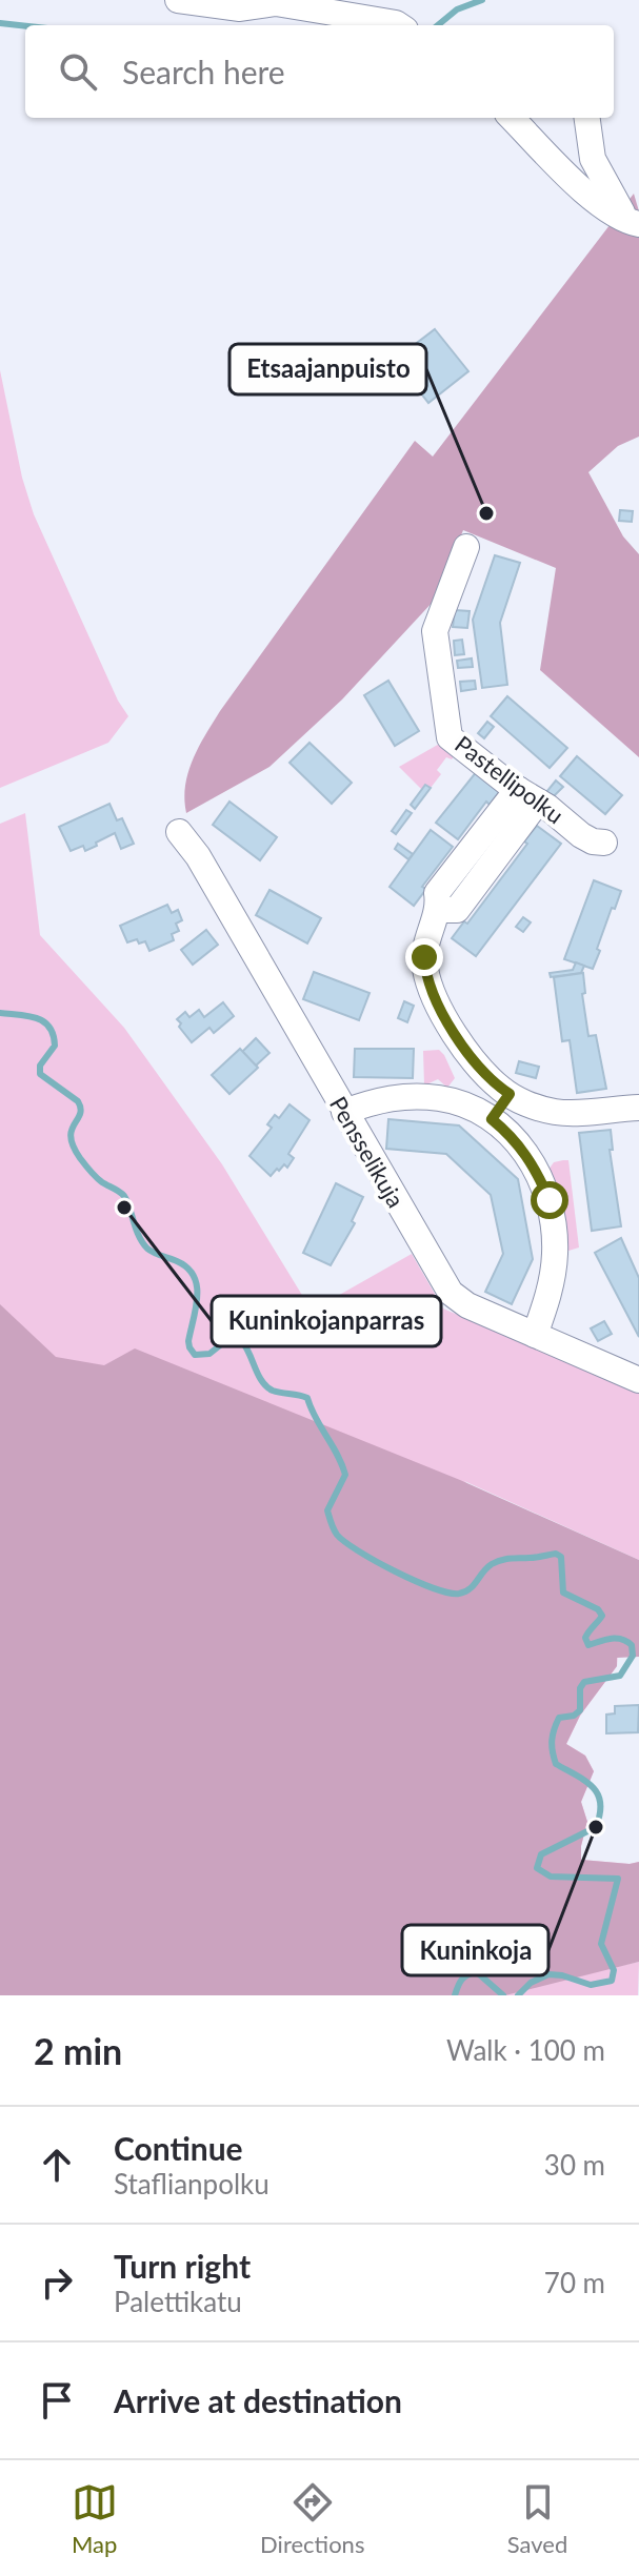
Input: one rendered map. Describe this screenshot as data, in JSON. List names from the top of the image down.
{
  "streets": {
    "street": ["Pastellipolku", "Pensselikuja"]
  },
  "places": ["Etsaajanpuisto", "Kuninkojanparras", "Kuninkoja"],
  "page": {
    "search": "Search here",
    "heading": ["2 min", "Walk · 100 m"],
    "list": [
      ["Continue", "Staflianpolku", "30 m"],
      ["Turn right", "Palettikatu", "70 m"],
      "Arrive at destination"
    ],
    "nav": ["Map", "Directions", "Saved"]
  }
}
